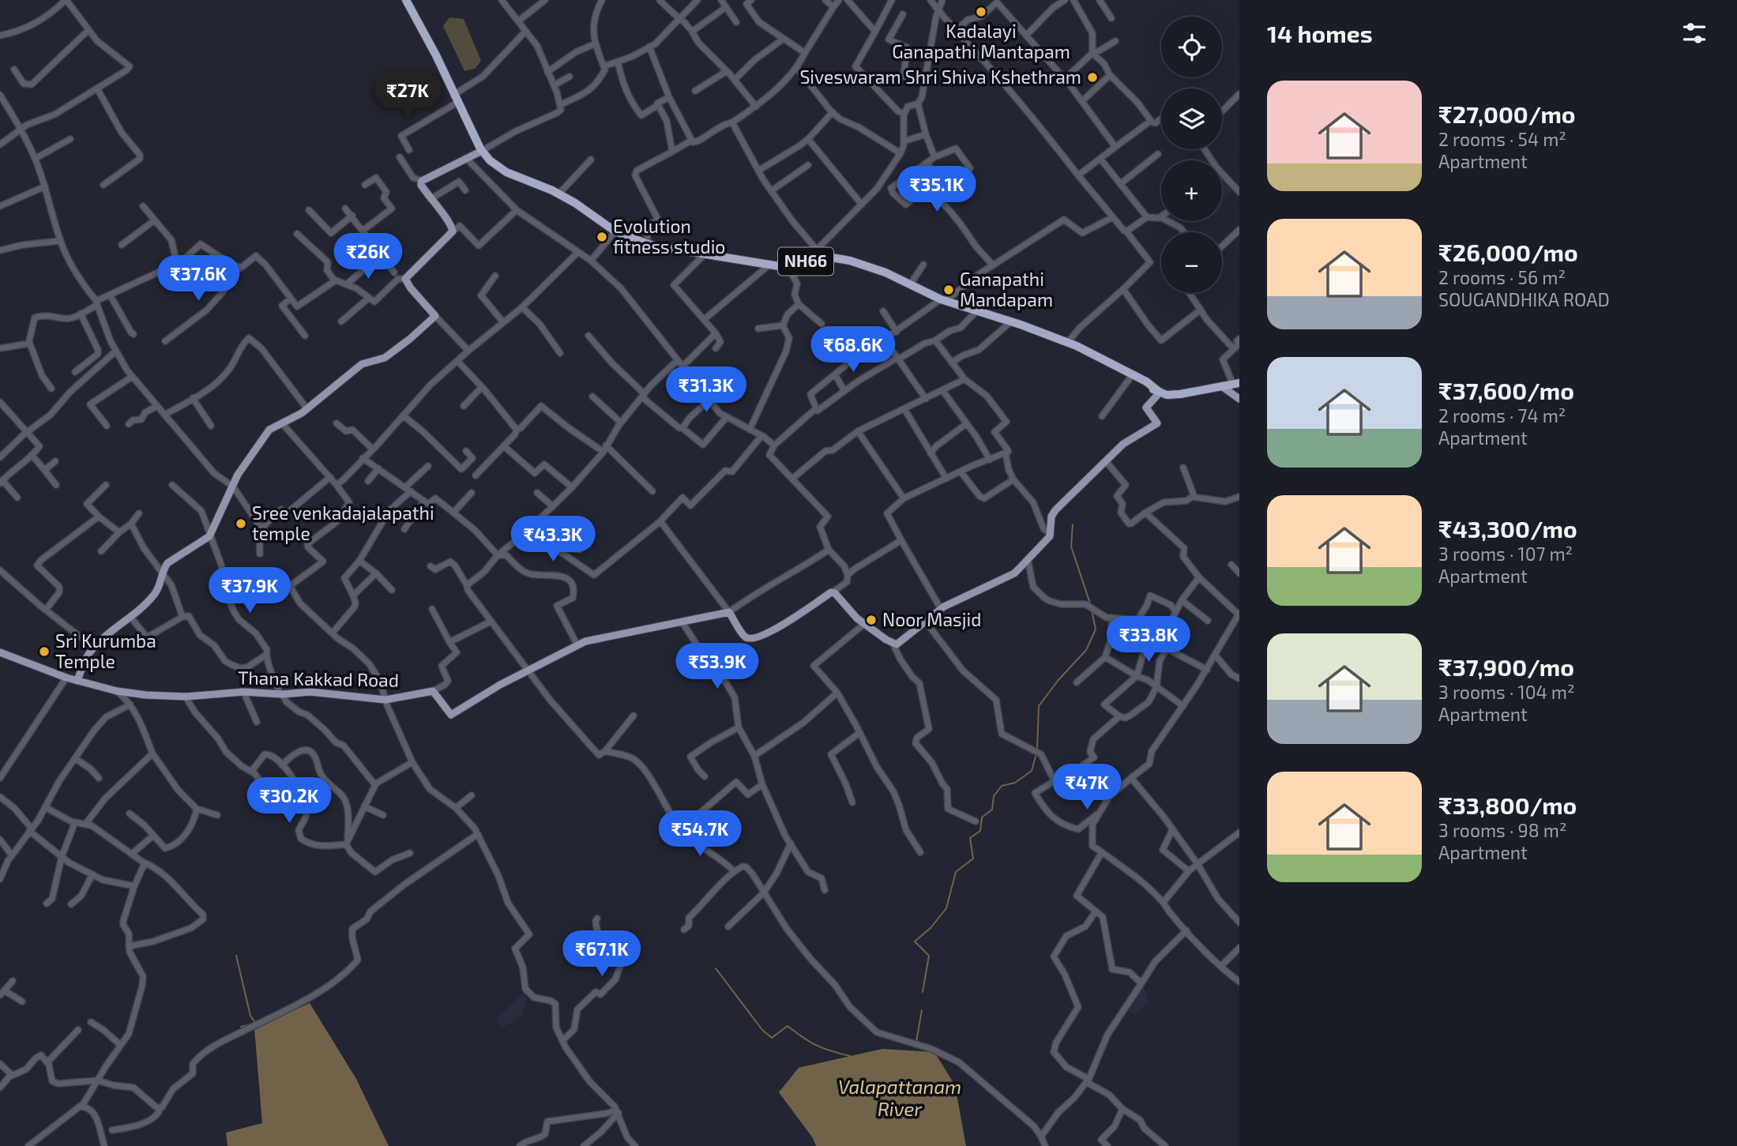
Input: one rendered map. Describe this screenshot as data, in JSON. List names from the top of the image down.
{
  "streets": {
    "highway": ["NH66"],
    "main road": ["Thana Kakkad Road"]
  },
  "water": ["Valapattanam River"],
  "places": [
    "Kadalayi Ganapathi Mantapam",
    "Siveswaram Shri Shiva Kshethram",
    "Evolution fitness studio",
    "Ganapathi Mandapam",
    "Sree venkadajalapathi temple",
    "Noor Masjid",
    "Sri Kurumba Temple"
  ],
  "page": {
    "heading": "14 homes",
    "map_buttons": ["+", "−"],
    "list": [
      {
        "name": "₹27,000/mo",
        "note": "2 rooms · 54 m² · Apartment"
      },
      {
        "name": "₹26,000/mo",
        "note": "2 rooms · 56 m² · SOUGANDHIKA ROAD"
      },
      {
        "name": "₹37,600/mo",
        "note": "2 rooms · 74 m² · Apartment"
      },
      {
        "name": "₹43,300/mo",
        "note": "3 rooms · 107 m² · Apartment"
      },
      {
        "name": "₹37,900/mo",
        "note": "3 rooms · 104 m² · Apartment"
      },
      {
        "name": "₹33,800/mo",
        "note": "3 rooms · 98 m² · Apartment"
      }
    ],
    "price": [
      "₹27K",
      "₹35.1K",
      "₹26K",
      "₹37.6K",
      "₹68.6K",
      "₹31.3K",
      "₹43.3K",
      "₹37.9K",
      "₹33.8K",
      "₹53.9K",
      "₹47K",
      "₹30.2K",
      "₹54.7K",
      "₹67.1K"
    ]
  }
}
